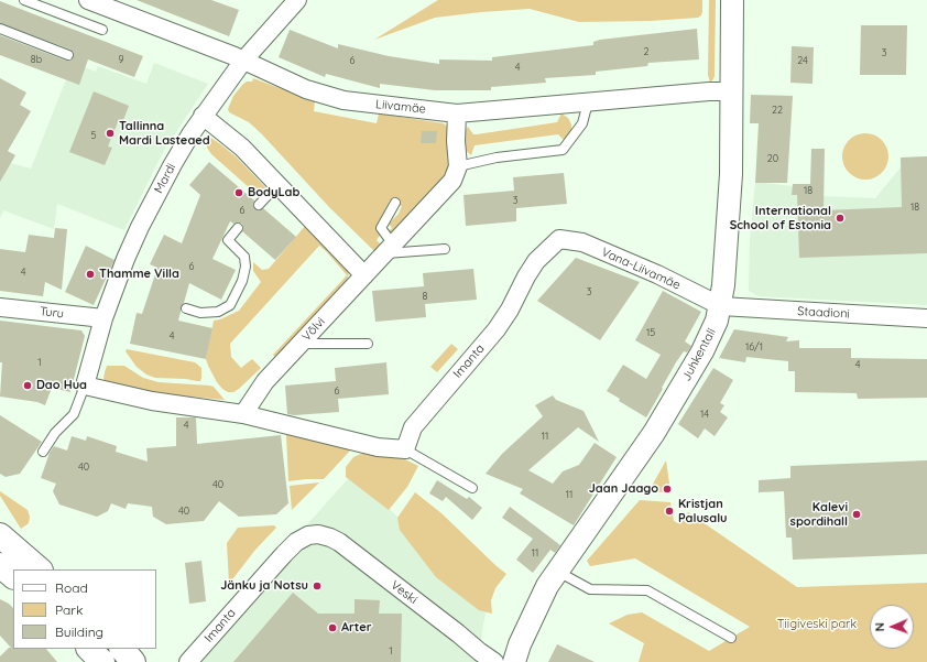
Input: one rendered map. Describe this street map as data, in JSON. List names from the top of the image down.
{
  "streets": {
    "street": [
      "Liivamäe",
      "Mardi",
      "Vana-Liivamäe",
      "Turu",
      "Staadioni",
      "Võlvi",
      "Juhkentali",
      "Imanta",
      "Veski"
    ]
  },
  "crossings": [
    ["Liivamäe", "Mardi"],
    ["Liivamäe", "Juhkentali"],
    ["Mardi", "Turu"],
    ["Vana-Liivamäe", "Staadioni"],
    ["Vana-Liivamäe", "Juhkentali"],
    ["Vana-Liivamäe", "Imanta"],
    ["Staadioni", "Juhkentali"],
    ["Imanta", "Veski"]
  ],
  "parks": ["Tiigiveski park"],
  "places": [
    "Tallinna Mardi Lasteaed",
    "BodyLab",
    "International School of Estonia",
    "Thamme Villa",
    "Dao Hua",
    "Jaan Jaago",
    "Kristjan Palusalu",
    "Kalevi spordihall",
    "Jänku ja Notsu",
    "Arter"
  ],
  "house_numbers": [
    "2",
    "3",
    "8b",
    "9",
    "6",
    "24",
    "4",
    "22",
    "5",
    "20",
    "18",
    "3",
    "18",
    "6",
    "6",
    "4",
    "3",
    "8",
    "15",
    "4",
    "16/1",
    "1",
    "4",
    "6",
    "14",
    "4",
    "11",
    "40",
    "40",
    "11",
    "40",
    "11",
    "1"
  ],
  "legend": ["Road", "Park", "Building"],
  "north": "left"
}
